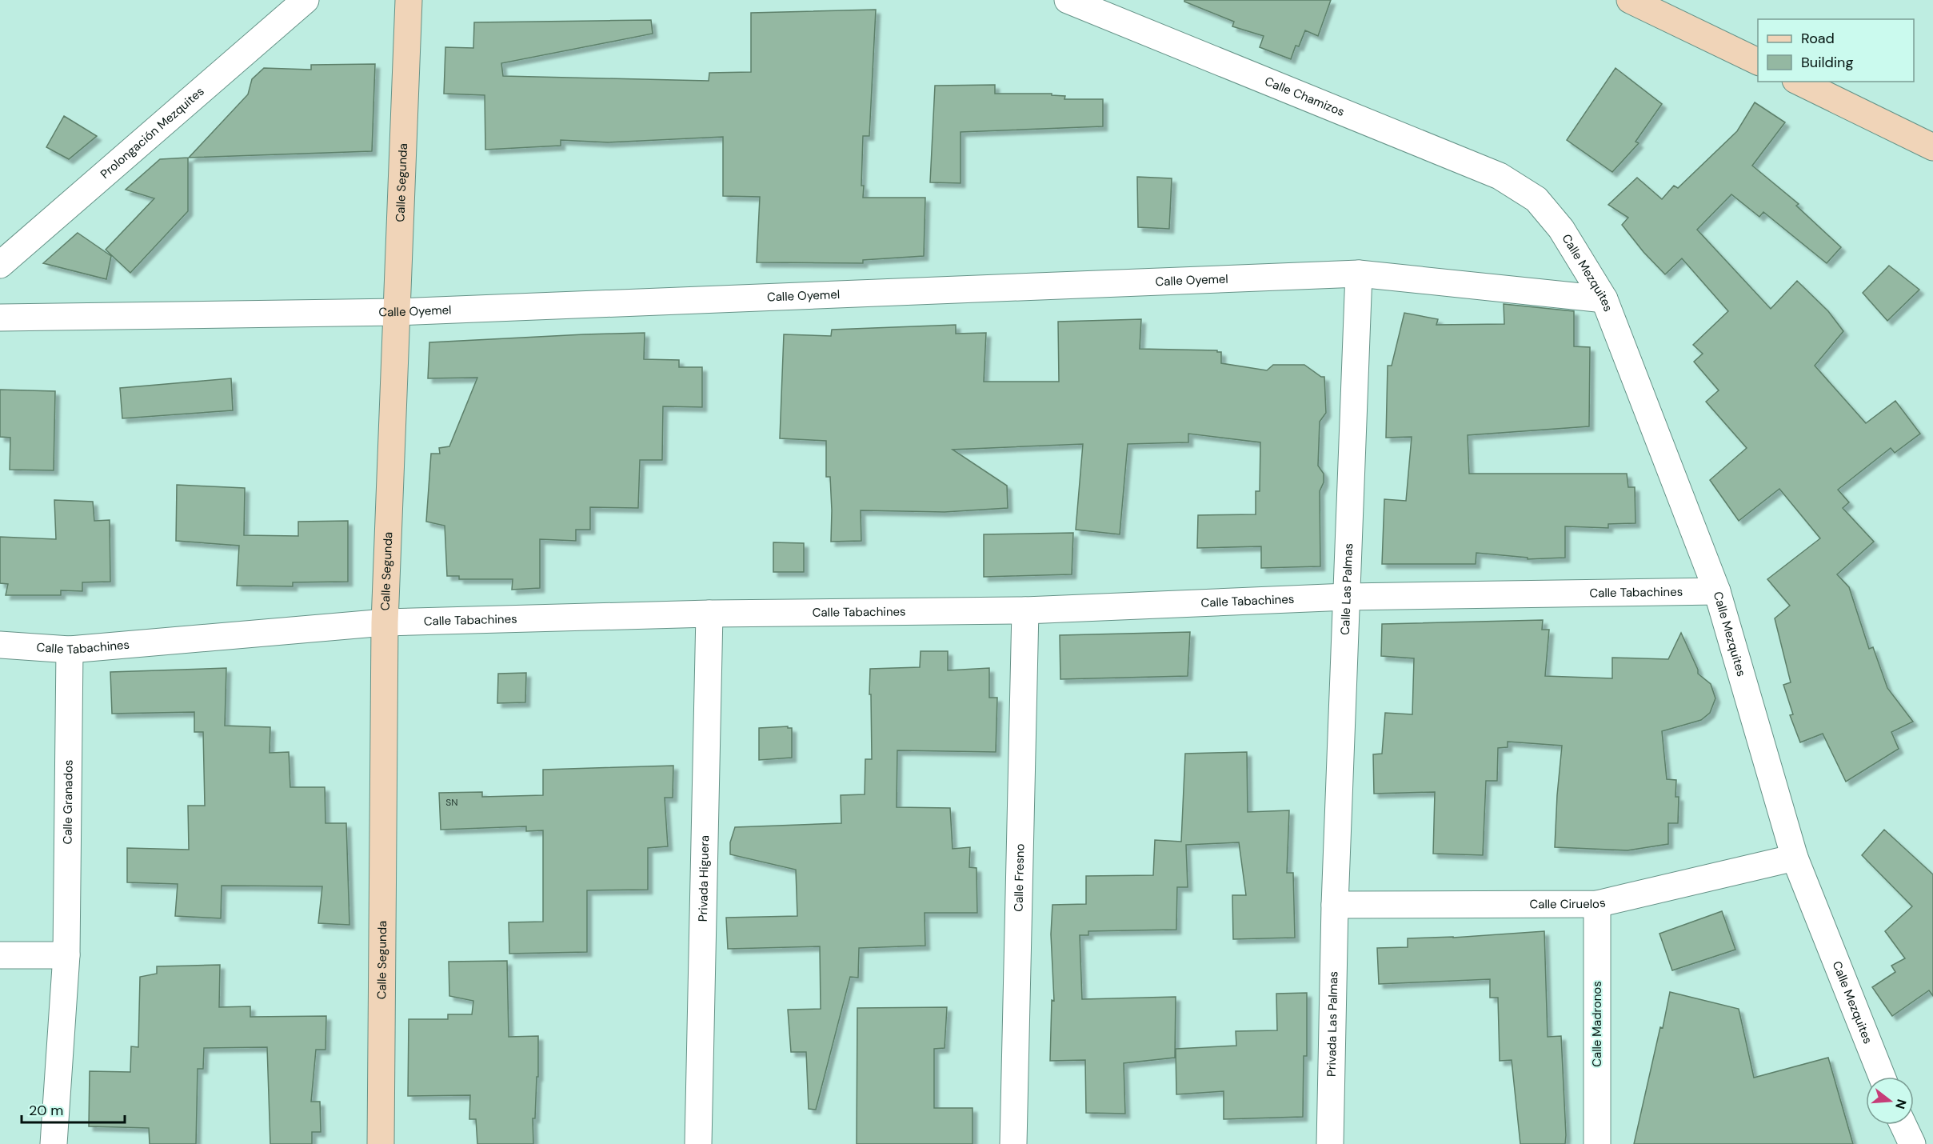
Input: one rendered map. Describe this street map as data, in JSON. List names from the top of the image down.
{
  "streets": {
    "street": [
      "Calle Chamizos",
      "Prolongación Mezquites",
      "Calle Segunda",
      "Calle Mezquites",
      "Calle Oyemel",
      "Calle Las Palmas",
      "Calle Tabachines",
      "Calle Granados",
      "Calle Fresno",
      "Privada Higuera",
      "Calle Ciruelos",
      "Calle Madronos",
      "Privada Las Palmas"
    ]
  },
  "crossings": [
    ["Calle Chamizos", "Calle Mezquites"],
    ["Calle Segunda", "Calle Oyemel"],
    ["Calle Segunda", "Calle Tabachines"],
    ["Calle Mezquites", "Calle Oyemel"],
    ["Calle Mezquites", "Calle Tabachines"],
    ["Calle Mezquites", "Calle Ciruelos"],
    ["Calle Oyemel", "Calle Las Palmas"],
    ["Calle Las Palmas", "Calle Tabachines"],
    ["Calle Las Palmas", "Calle Ciruelos"],
    ["Calle Las Palmas", "Privada Las Palmas"],
    ["Calle Tabachines", "Calle Granados"],
    ["Calle Tabachines", "Calle Fresno"],
    ["Calle Tabachines", "Privada Higuera"],
    ["Calle Ciruelos", "Calle Madronos"],
    ["Calle Ciruelos", "Privada Las Palmas"]
  ],
  "house_numbers": ["SN"],
  "legend": ["Road", "Building"],
  "scale_bar": "20 m",
  "north": "right"
}
